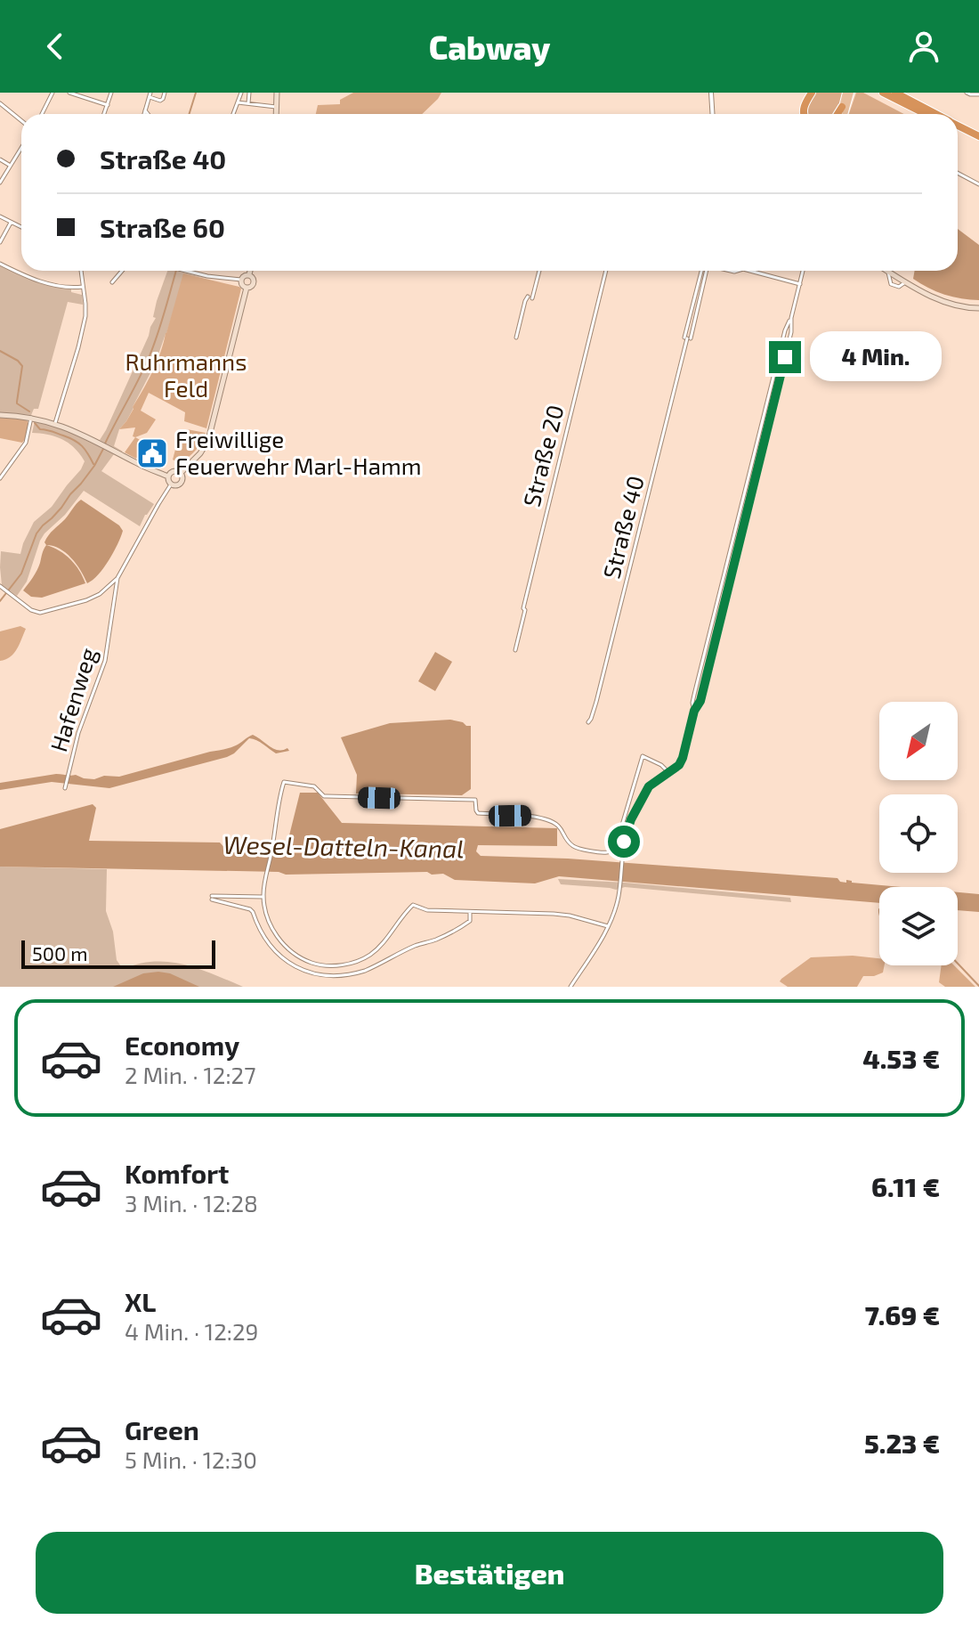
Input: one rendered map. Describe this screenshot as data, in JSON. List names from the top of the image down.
{
  "streets": {
    "street": ["Straße 20", "Straße 40", "Hafenweg"]
  },
  "water": ["Wesel-Datteln-Kanal"],
  "parks": ["Ruhrmanns Feld"],
  "places": {
    "public building": ["Freiwillige Feuerwehr Marl-Hamm"]
  },
  "scale_bar": "500 m",
  "north": "bottom left",
  "page": {
    "header": "Cabway",
    "banner": ["Straße 40", "Straße 60"],
    "bubble": "4 Min.",
    "scale": "500 m",
    "list": [
      {
        "name": "Economy",
        "note": "2 Min. · 12:27",
        "value": "4.53 €"
      },
      {
        "name": "Komfort",
        "note": "3 Min. · 12:28",
        "value": "6.11 €"
      },
      {
        "name": "XL",
        "note": "4 Min. · 12:29",
        "value": "7.69 €"
      },
      {
        "name": "Green",
        "note": "5 Min. · 12:30",
        "value": "5.23 €"
      }
    ],
    "buttons": "Bestätigen"
  }
}
